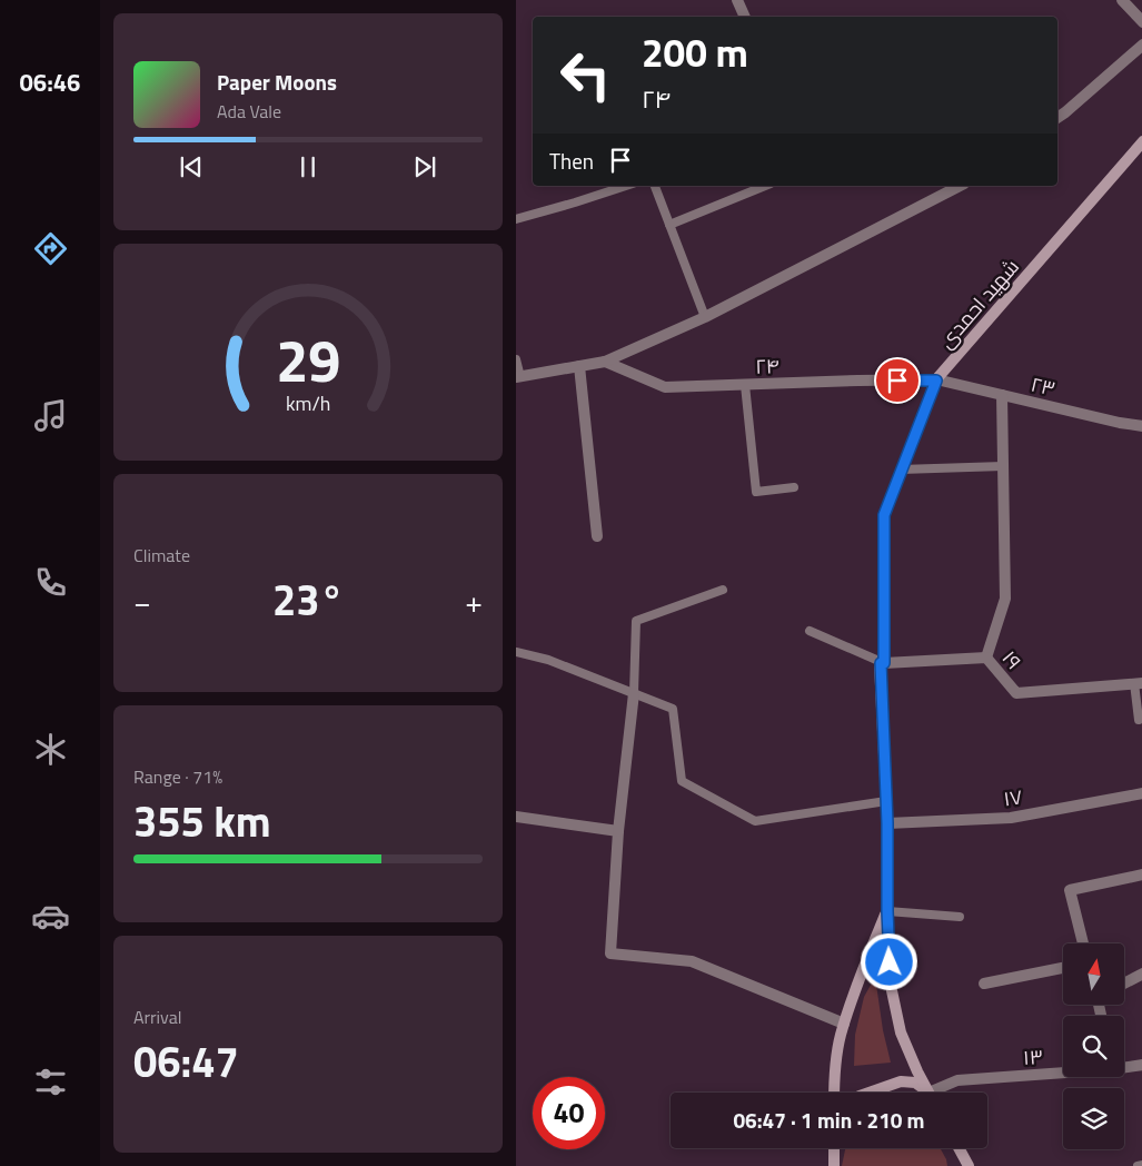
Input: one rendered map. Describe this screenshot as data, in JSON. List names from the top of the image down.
{
  "streets": {
    "street": [
      "شهید احمدی",
      "۲۴",
      "۲۳",
      "۱۹",
      "۱۷",
      "۱۳"
    ]
  },
  "crossings": [
    ["شهید احمدی", "۲۴"],
    ["شهید احمدی", "۲۳"],
    ["شهید احمدی", "۱۹"],
    ["شهید احمدی", "۱۷"],
    ["شهید احمدی", "۱۳"],
    ["۲۴", "۲۳"]
  ],
  "north": "top",
  "page": {
    "tabs": "06:46",
    "turn": ["200 m", "۲۴"],
    "song": ["Paper Moons", "Ada Vale"],
    "then": "Then",
    "tile": [
      "Climate",
      ["Range · 71%", "355 km"],
      ["Arrival", "06:47"]
    ],
    "heat": ["−", "23°", "+"],
    "limit": "40",
    "trip": "06:47 · 1 min · 210 m",
    "gauge": ["29", "km/h"]
  }
}
